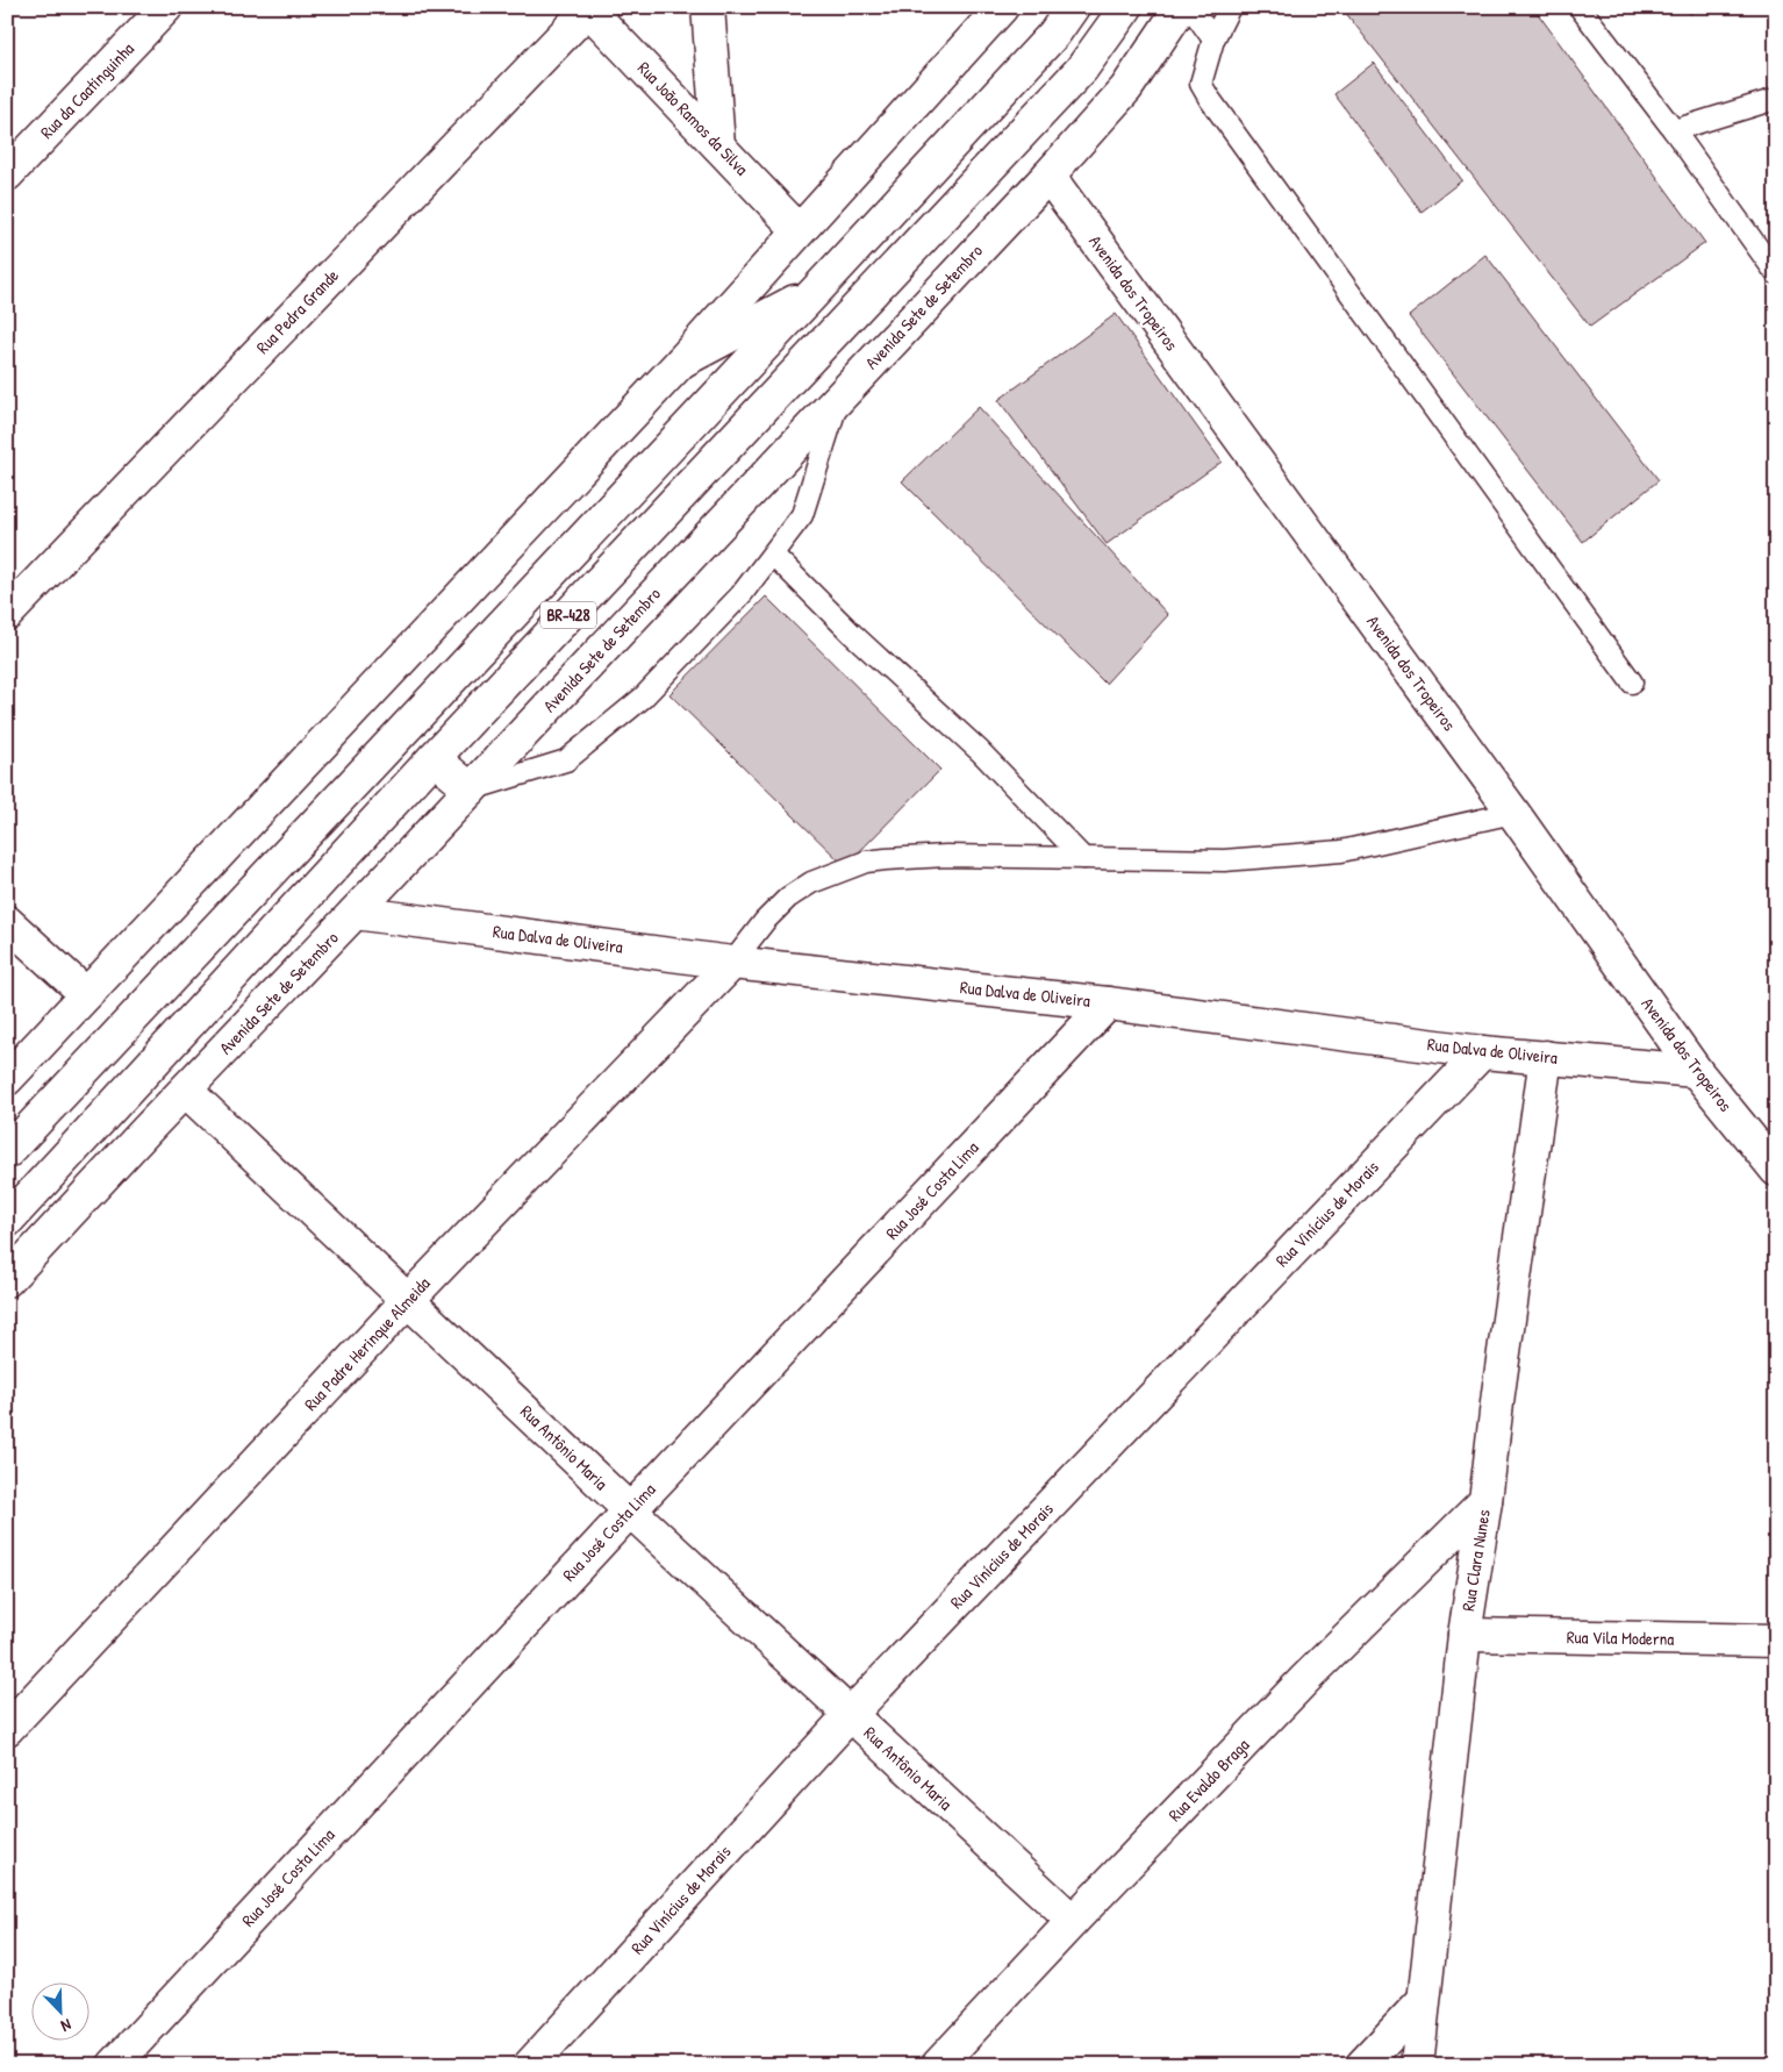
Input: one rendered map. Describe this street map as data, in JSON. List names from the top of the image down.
{
  "streets": {
    "main road": [
      "Rua da Caatinguinha",
      "Rua João Ramos da Silva",
      "Avenida dos Tropeiros",
      "Avenida Sete de Setembro",
      "Rua Pedra Grande",
      "BR-428",
      "Rua Dalva de Oliveira",
      "Rua José Costa Lima",
      "Rua Vinícius de Morais",
      "Rua Padre Herinque Almeida",
      "Rua Antônio Maria",
      "Rua Clara Nunes",
      "Rua Vila Moderna",
      "Rua Evaldo Braga"
    ]
  },
  "crossings": [
    ["Rua João Ramos da Silva", "Rua Pedra Grande"],
    ["Avenida dos Tropeiros", "Avenida Sete de Setembro"],
    ["Avenida dos Tropeiros", "Rua Dalva de Oliveira"],
    ["Avenida Sete de Setembro", "Rua Dalva de Oliveira"],
    ["Avenida Sete de Setembro", "Rua Antônio Maria"],
    ["Rua Dalva de Oliveira", "Rua José Costa Lima"],
    ["Rua Dalva de Oliveira", "Rua Vinícius de Morais"],
    ["Rua Dalva de Oliveira", "Rua Padre Herinque Almeida"],
    ["Rua Dalva de Oliveira", "Rua Clara Nunes"],
    ["Rua José Costa Lima", "Rua Antônio Maria"],
    ["Rua Vinícius de Morais", "Rua Antônio Maria"],
    ["Rua Padre Herinque Almeida", "Rua Antônio Maria"],
    ["Rua Antônio Maria", "Rua Evaldo Braga"],
    ["Rua Clara Nunes", "Rua Vila Moderna"],
    ["Rua Clara Nunes", "Rua Evaldo Braga"]
  ],
  "north": "bottom right"
}
